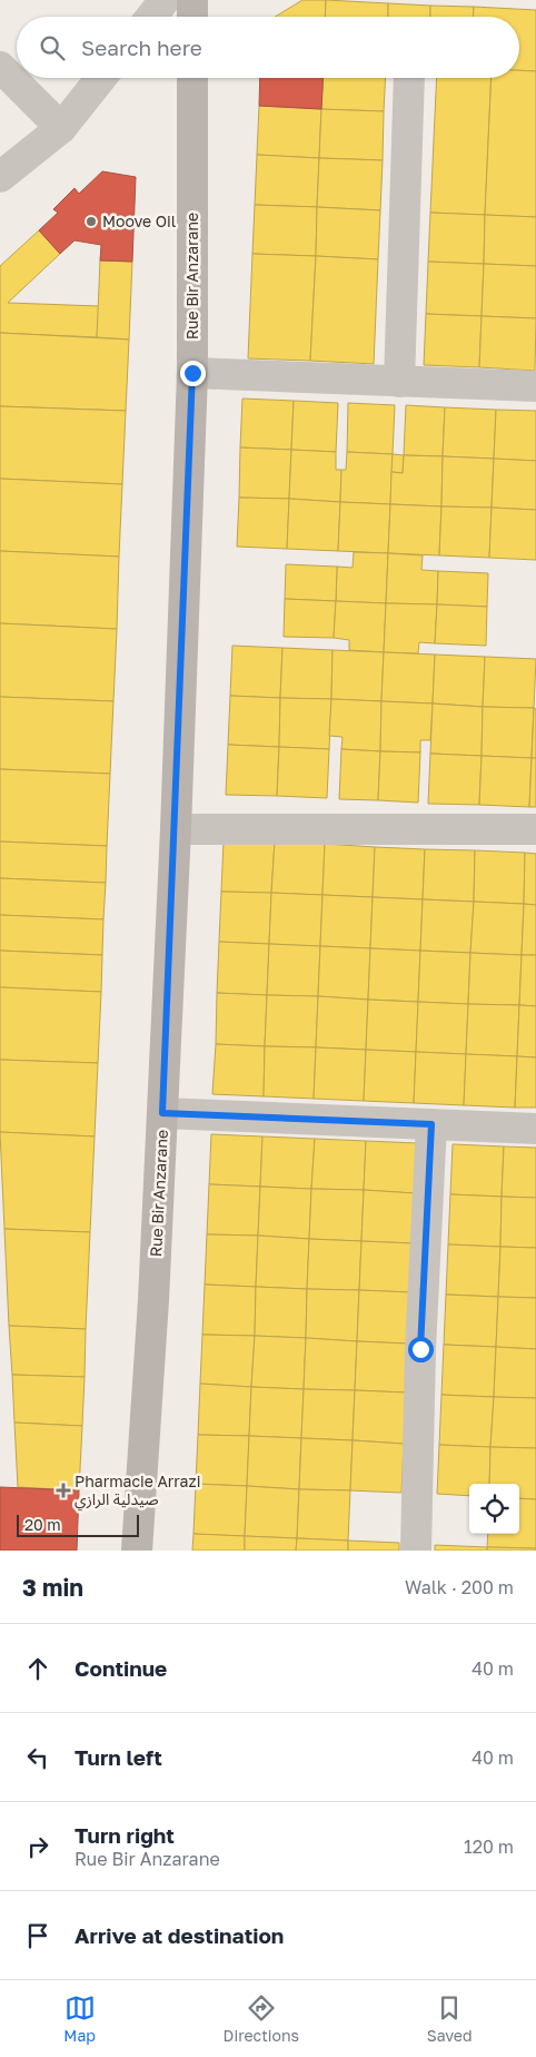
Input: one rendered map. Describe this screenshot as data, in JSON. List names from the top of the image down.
{
  "streets": {
    "street": ["Rue Bir Anzarane"]
  },
  "places": {
    "other": ["Moove Oil"],
    "health": ["Pharmacie Arrazi صيدلية الرازي"]
  },
  "scale_bar": "20 m",
  "page": {
    "search": "Search here",
    "scale": "20 m",
    "heading": ["3 min", "Walk · 200 m"],
    "list": [
      ["Continue", "40 m"],
      ["Turn left", "40 m"],
      ["Turn right", "Rue Bir Anzarane", "120 m"],
      "Arrive at destination"
    ],
    "nav": ["Map", "Directions", "Saved"]
  }
}
